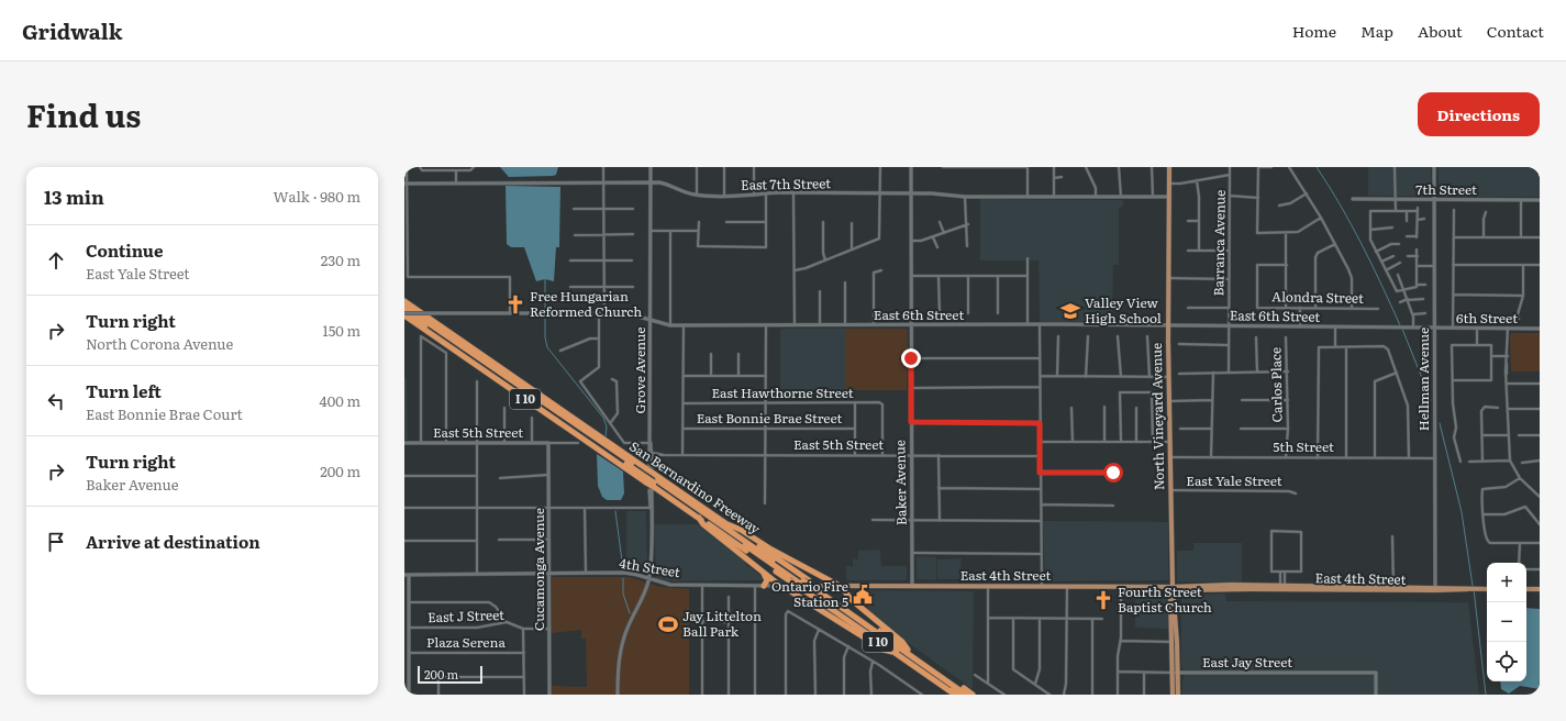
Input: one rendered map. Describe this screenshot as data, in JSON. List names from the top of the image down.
{
  "streets": {
    "highway": ["I 10", "San Bernardino Freeway"],
    "main road": ["North Vineyard Avenue", "4th Street", "East 4th Street"],
    "street": [
      "East 7th Street",
      "7th Street",
      "Barranca Avenue",
      "Alondra Street",
      "East 6th Street",
      "6th Street",
      "Grove Avenue",
      "Hellman Avenue",
      "Carlos Place",
      "East Hawthorne Street",
      "East Bonnie Brae Street",
      "East 5th Street",
      "5th Street",
      "East Yale Street",
      "Baker Avenue",
      "Cucamonga Avenue",
      "East J Street",
      "Plaza Serena",
      "East Jay Street"
    ]
  },
  "crossings": [
    ["East 7th Street", "Grove Avenue"],
    ["East 7th Street", "North Vineyard Avenue"],
    ["East 7th Street", "Baker Avenue"],
    ["7th Street", "Hellman Avenue"],
    ["Barranca Avenue", "East 6th Street"],
    ["East 6th Street", "6th Street"],
    ["East 6th Street", "Grove Avenue"],
    ["East 6th Street", "Hellman Avenue"],
    ["East 6th Street", "North Vineyard Avenue"],
    ["East 6th Street", "Baker Avenue"],
    ["East 6th Street", "San Bernardino Freeway"],
    ["6th Street", "Hellman Avenue"],
    ["Grove Avenue", "East 5th Street"],
    ["Grove Avenue", "San Bernardino Freeway"],
    ["Grove Avenue", "4th Street"],
    ["Hellman Avenue", "5th Street"],
    ["Hellman Avenue", "East 4th Street"],
    ["Carlos Place", "5th Street"],
    ["East Hawthorne Street", "East 5th Street"],
    ["North Vineyard Avenue", "5th Street"],
    ["North Vineyard Avenue", "East Yale Street"],
    ["North Vineyard Avenue", "East 4th Street"],
    ["North Vineyard Avenue", "East Jay Street"],
    ["East 5th Street", "Baker Avenue"],
    ["East 5th Street", "Cucamonga Avenue"],
    ["Baker Avenue", "East 4th Street"],
    ["4th Street", "Cucamonga Avenue"],
    ["4th Street", "East 4th Street"],
    ["Cucamonga Avenue", "East J Street"]
  ],
  "places": {
    "church": ["Free Hungarian Reformed Church", "Fourth Street Baptist Church"],
    "school or university": ["Valley View High School"],
    "public building": ["Ontario Fire Station 5"],
    "sports": ["Jay Littelton Ball Park"]
  },
  "scale_bar": "200 m",
  "page": {
    "header": "Gridwalk",
    "nav": [
      "Home",
      "Map",
      "About",
      "Contact"
    ],
    "title": "Find us",
    "buttons": "Directions",
    "heading": ["13 min", "Walk · 980 m"],
    "list": [
      ["Continue", "East Yale Street", "230 m"],
      ["Turn right", "North Corona Avenue", "150 m"],
      ["Turn left", "East Bonnie Brae Court", "400 m"],
      ["Turn right", "Baker Avenue", "200 m"],
      "Arrive at destination"
    ],
    "map_buttons": ["+", "−"],
    "scale": "200 m"
  }
}
